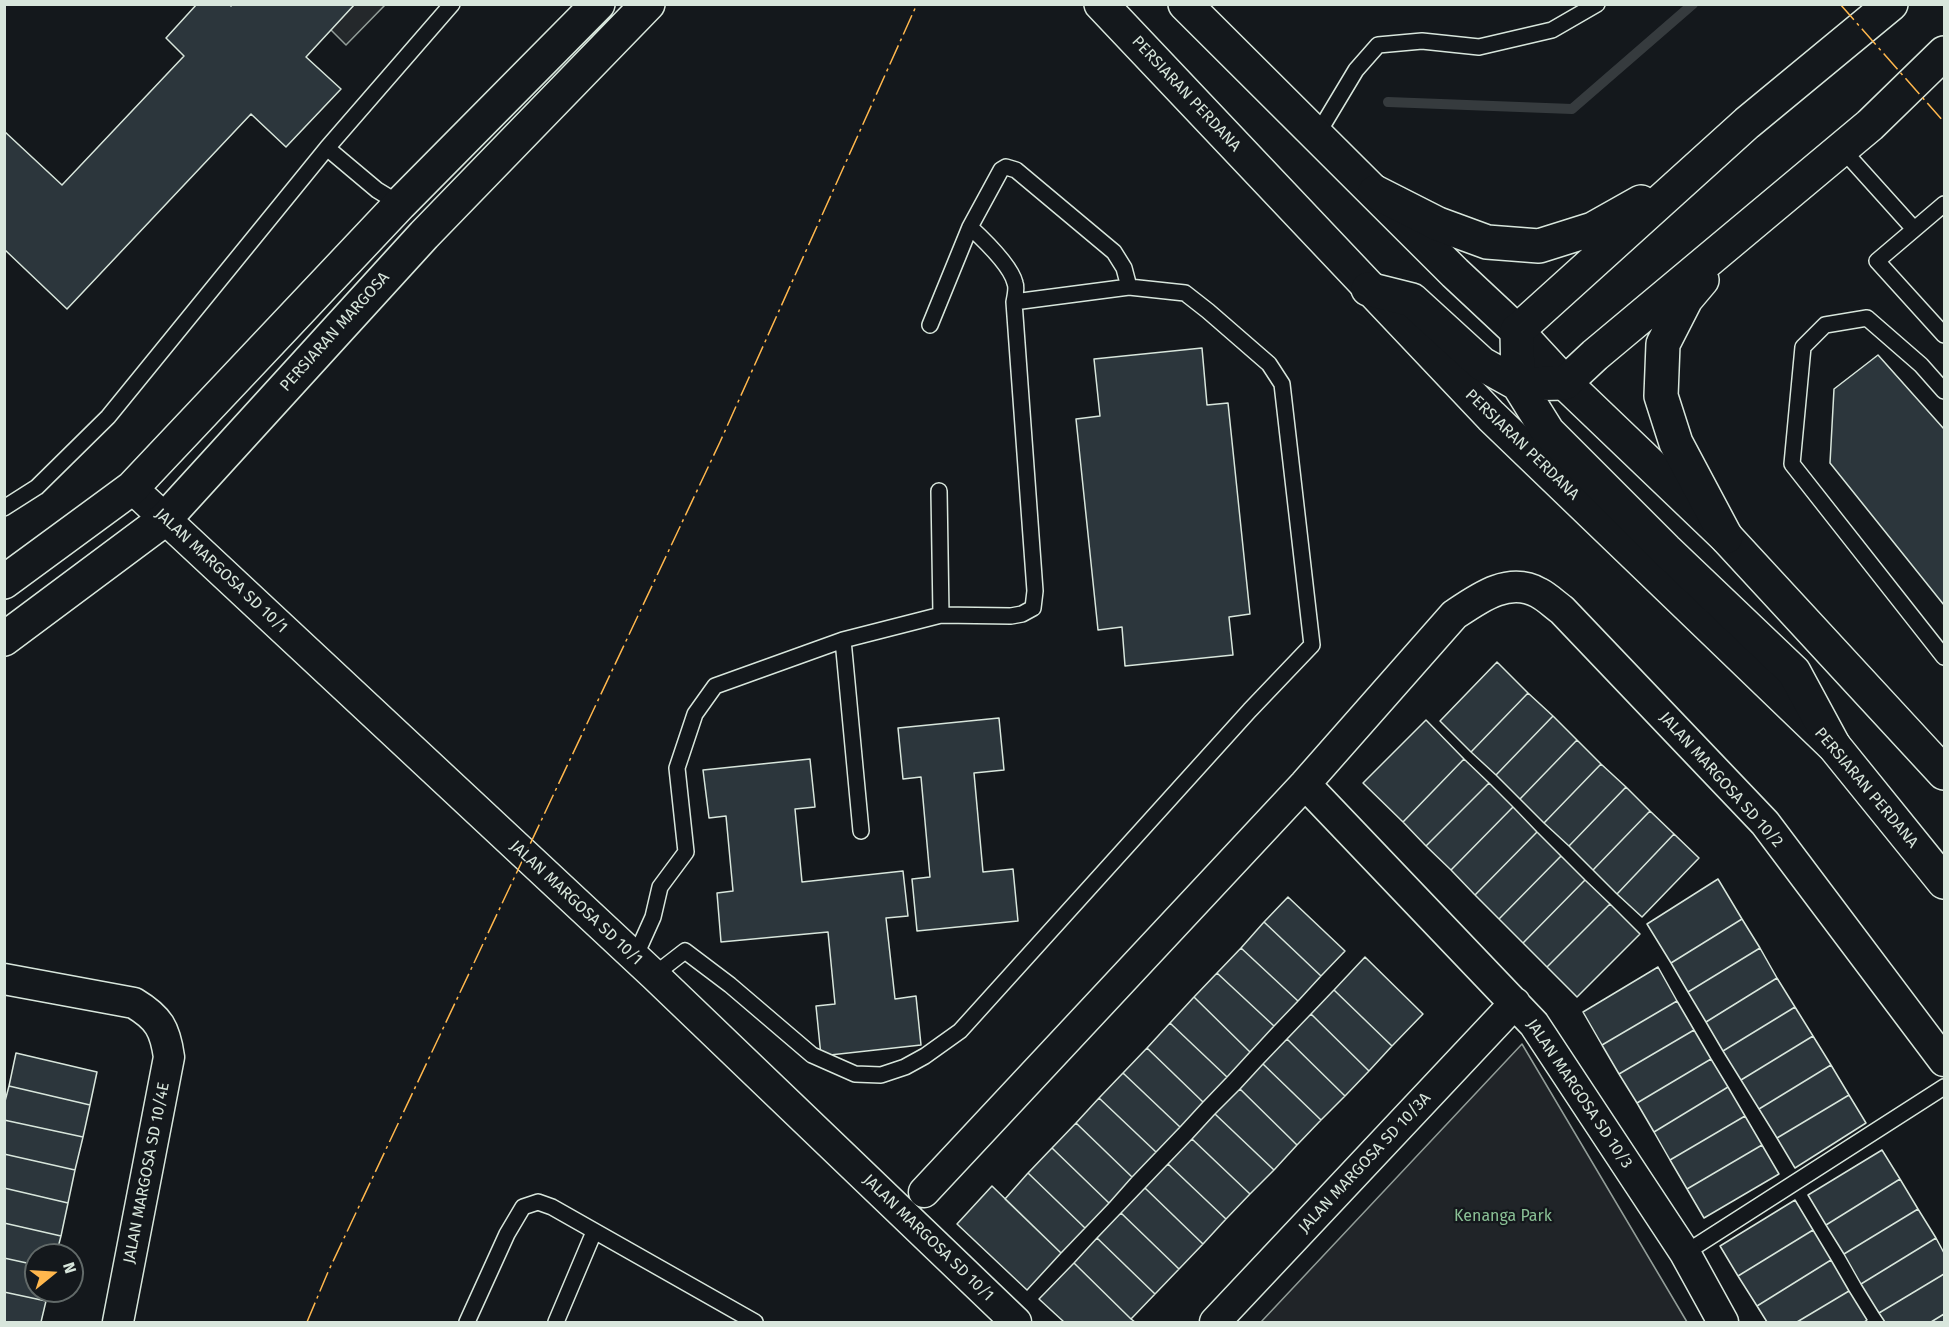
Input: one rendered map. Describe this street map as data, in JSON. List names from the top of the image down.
{
  "streets": {
    "main road": ["PERSIARAN PERDANA", "PERSIARAN MARGOSA"],
    "street": [
      "JALAN MARGOSA SD 10/1",
      "JALAN MARGOSA SD 10/2",
      "JALAN MARGOSA SD 10/3",
      "JALAN MARGOSA SD 10/3A",
      "JALAN MARGOSA SD 10/4E"
    ]
  },
  "crossings": [
    ["PERSIARAN MARGOSA", "JALAN MARGOSA SD 10/1"],
    ["JALAN MARGOSA SD 10/2", "JALAN MARGOSA SD 10/3"],
    ["JALAN MARGOSA SD 10/3", "JALAN MARGOSA SD 10/3A"]
  ],
  "parks": ["Kenanga Park"],
  "north": "right"
}
